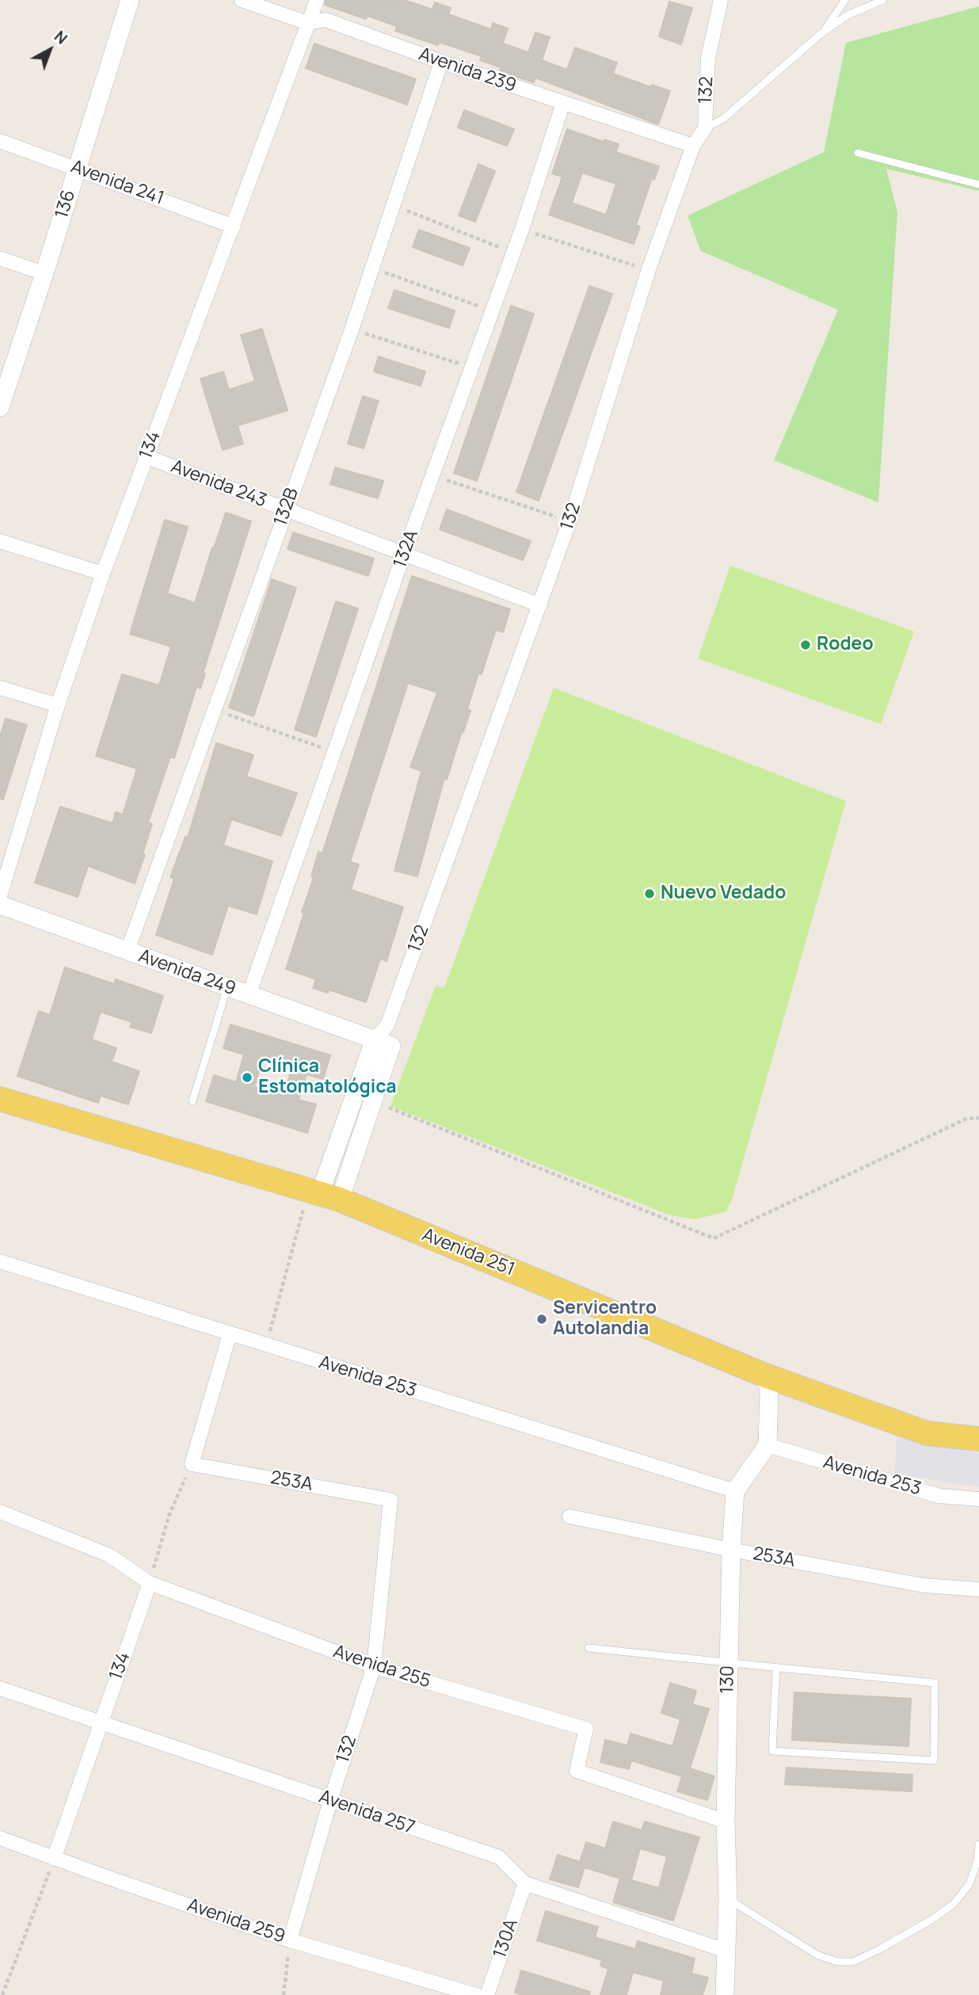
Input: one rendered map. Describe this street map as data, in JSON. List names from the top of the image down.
{
  "streets": {
    "main road": ["Avenida 251"],
    "street": [
      "Avenida 239",
      "132",
      "Avenida 241",
      "136",
      "134",
      "Avenida 243",
      "132B",
      "132A",
      "Avenida 249",
      "Avenida 253",
      "253A",
      "Avenida 255",
      "130",
      "Avenida 257",
      "Avenida 259",
      "130A"
    ]
  },
  "crossings": [
    ["Avenida 239", "132"],
    ["Avenida 239", "134"],
    ["Avenida 239", "132B"],
    ["Avenida 239", "132A"],
    ["132", "Avenida 243"],
    ["132", "Avenida 249"],
    ["132", "Avenida 251"],
    ["132", "253A"],
    ["132", "Avenida 255"],
    ["132", "Avenida 257"],
    ["132", "Avenida 259"],
    ["Avenida 241", "136"],
    ["Avenida 241", "134"],
    ["134", "Avenida 243"],
    ["134", "Avenida 255"],
    ["134", "Avenida 257"],
    ["134", "Avenida 259"],
    ["Avenida 243", "132B"],
    ["Avenida 243", "132A"],
    ["132B", "Avenida 249"],
    ["132A", "Avenida 249"],
    ["Avenida 253", "130"],
    ["253A", "130"],
    ["Avenida 255", "130"],
    ["130", "Avenida 257"],
    ["Avenida 257", "130A"]
  ],
  "places": [
    "Rodeo",
    "Nuevo Vedado",
    "Clínica Estomatológica",
    "Servicentro Autolandia"
  ],
  "north": "top right"
}
